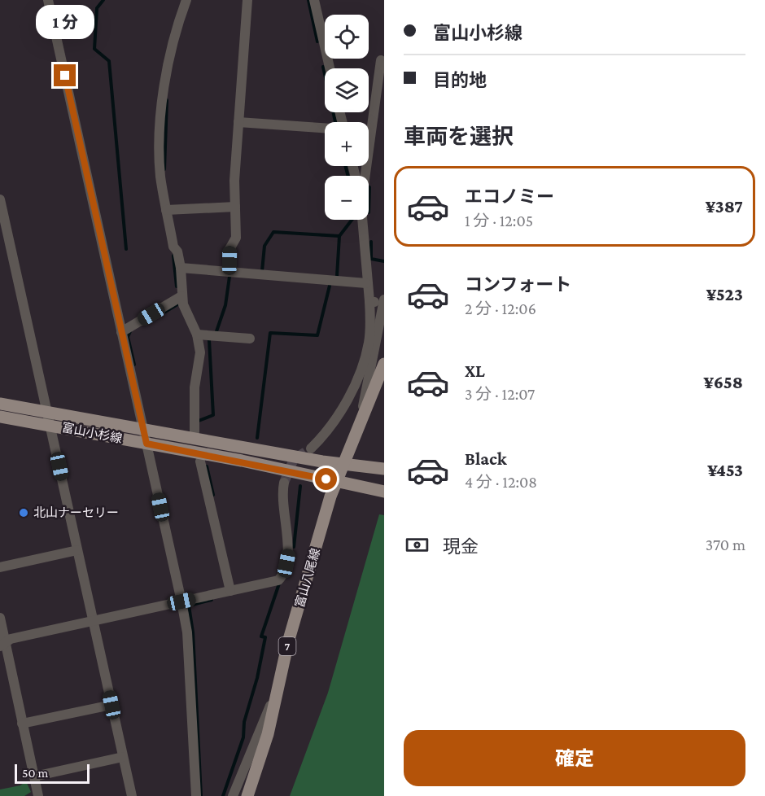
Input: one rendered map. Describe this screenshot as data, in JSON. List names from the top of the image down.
{
  "streets": {
    "main road": ["富山小杉線", "富山八尾線", "7"]
  },
  "crossings": [
    ["富山小杉線", "富山八尾線"]
  ],
  "places": ["北山ナーセリー"],
  "scale_bar": "50 m",
  "page": {
    "banner": ["富山小杉線", "目的地"],
    "bubble": "1 分",
    "map_buttons": ["+", "−"],
    "heading": "車両を選択",
    "list": [
      {
        "name": "エコノミー",
        "note": "1 分 · 12:05",
        "value": "¥387"
      },
      {
        "name": "コンフォート",
        "note": "2 分 · 12:06",
        "value": "¥523"
      },
      {
        "name": "XL",
        "note": "3 分 · 12:07",
        "value": "¥658"
      },
      {
        "name": "Black",
        "note": "4 分 · 12:08",
        "value": "¥453"
      }
    ],
    "pay": ["現金", "370 m"],
    "buttons": "確定",
    "scale": "50 m"
  }
}
